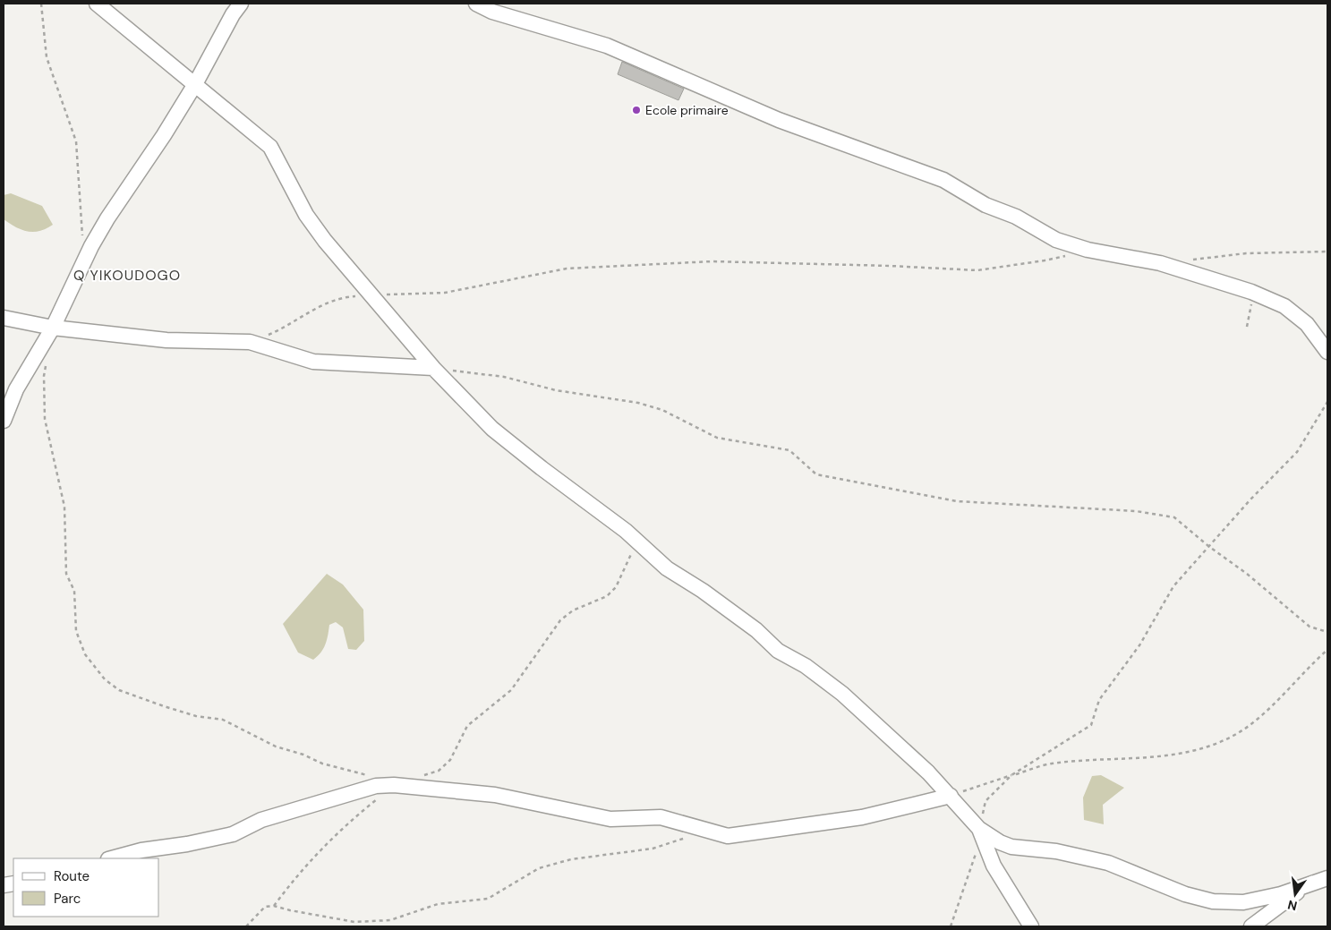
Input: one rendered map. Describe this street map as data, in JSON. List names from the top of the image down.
{
  "districts": ["Q YIKOUDOGO"],
  "places": ["Ecole primaire"],
  "legend": ["Route", "Parc"],
  "north": "bottom"
}
